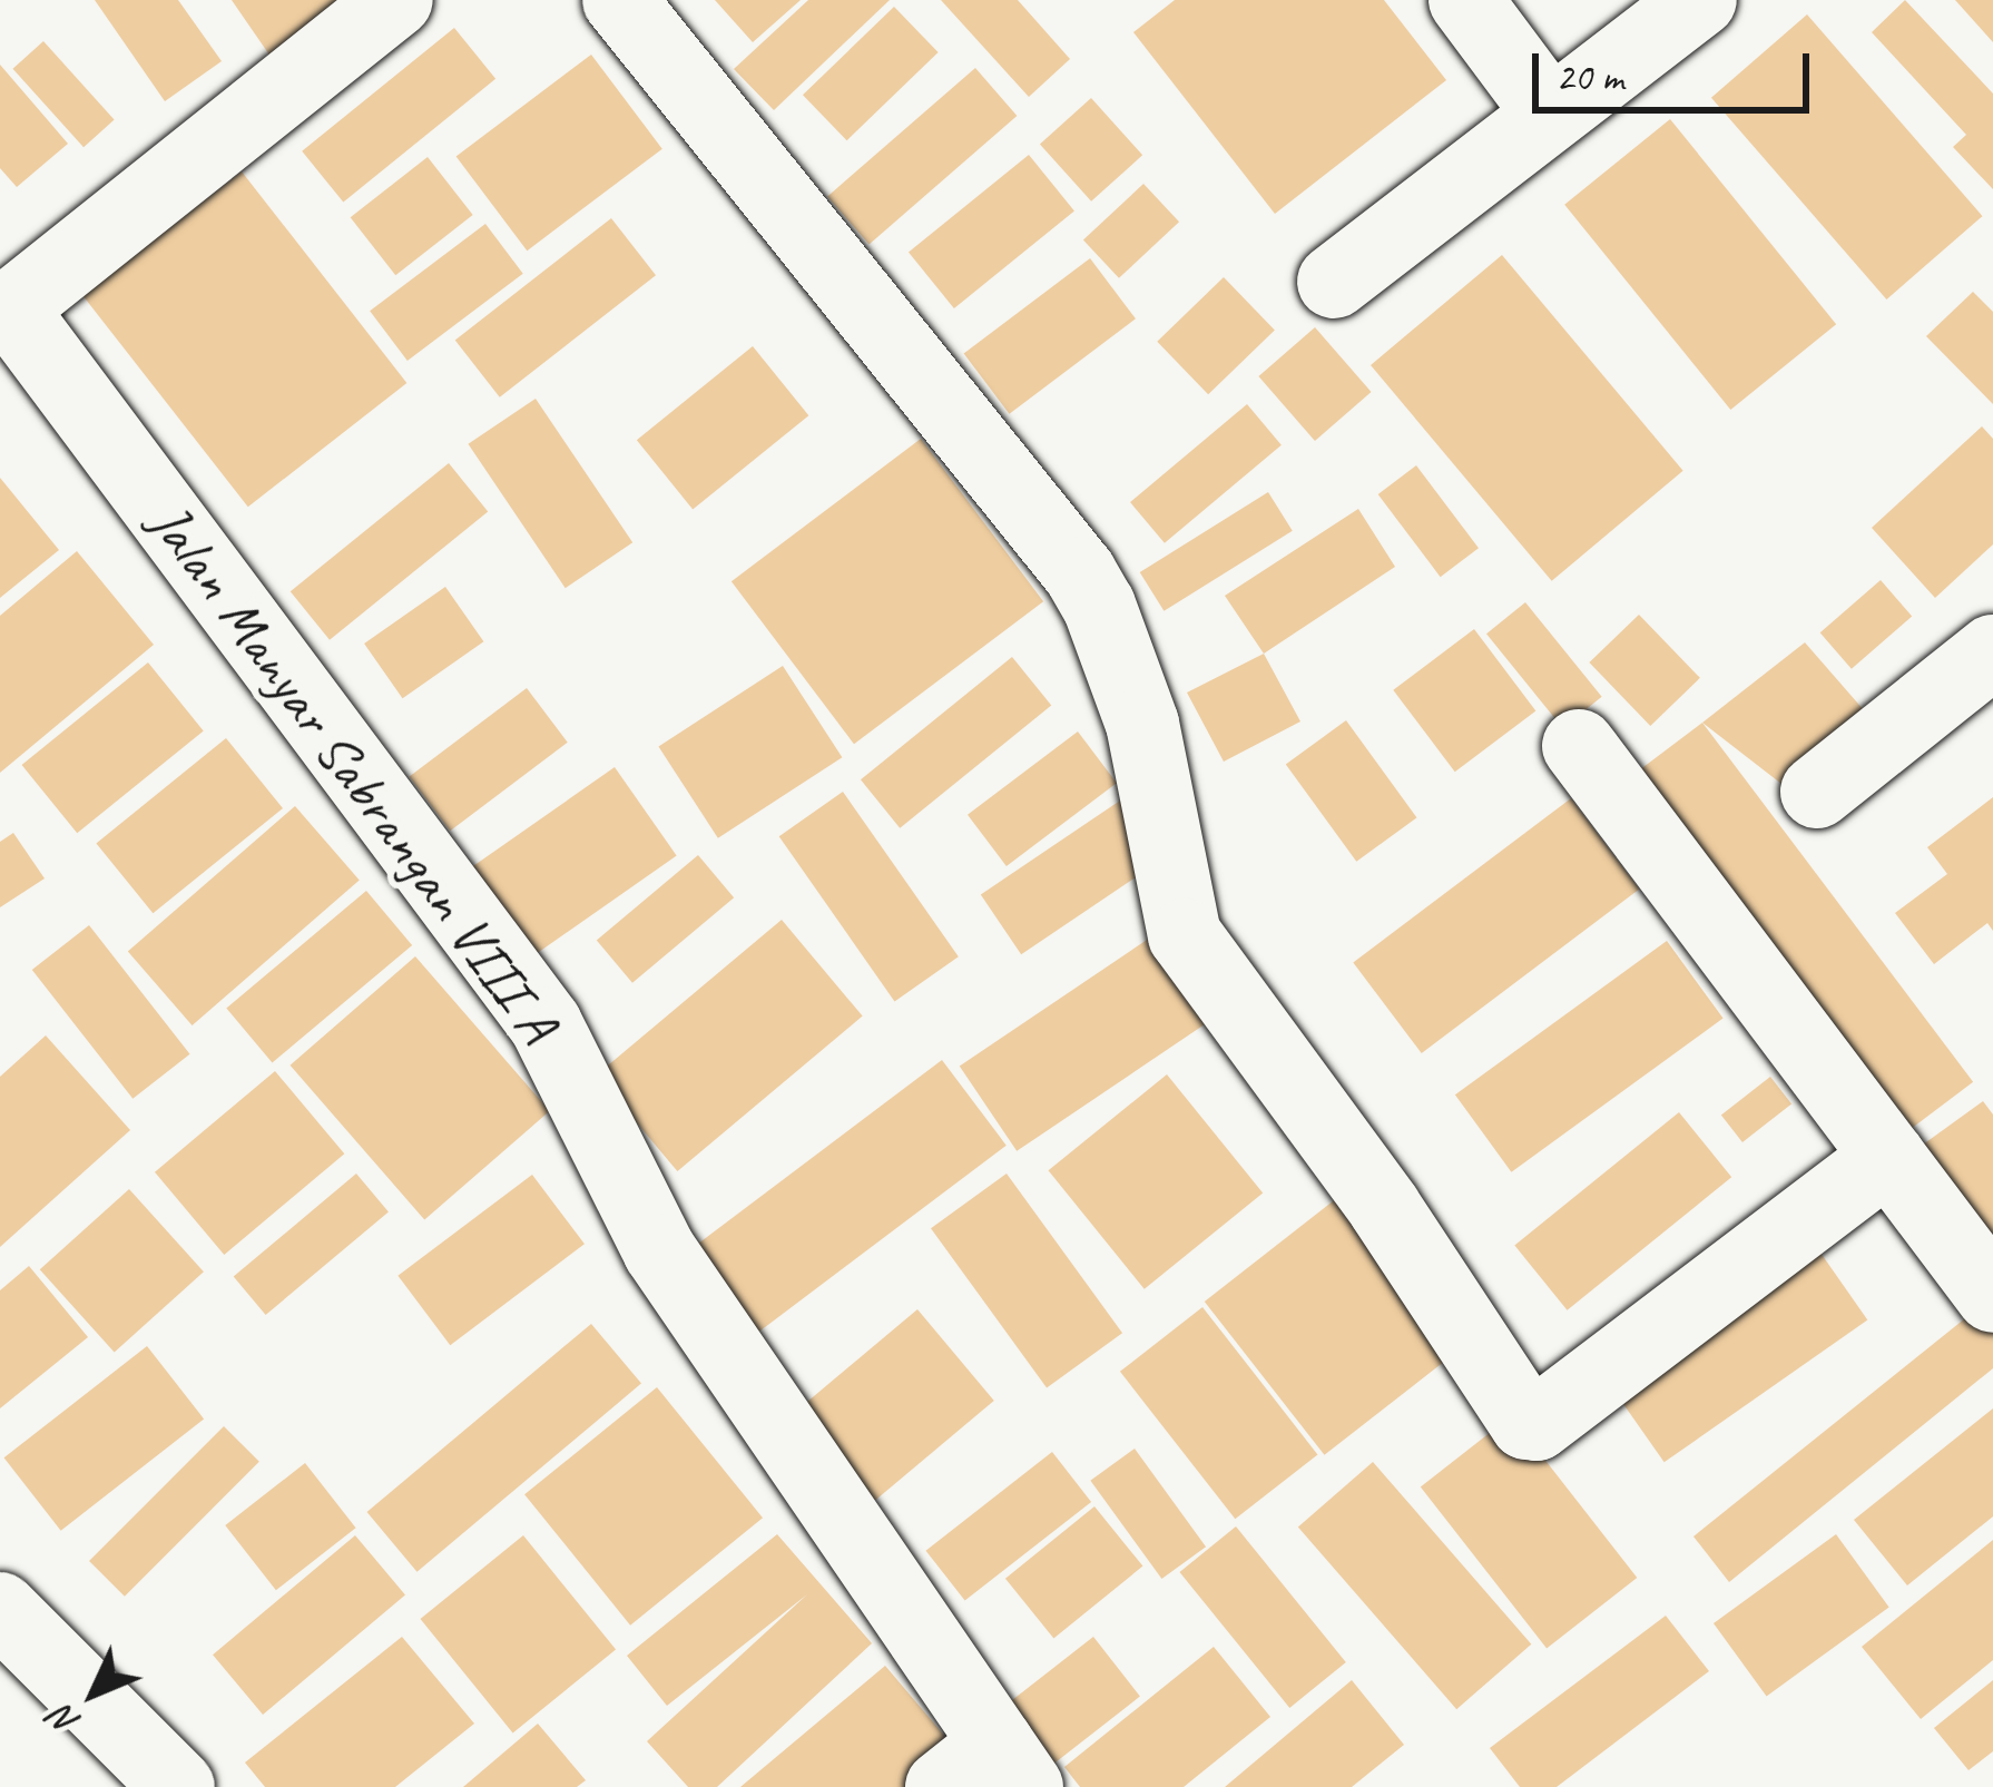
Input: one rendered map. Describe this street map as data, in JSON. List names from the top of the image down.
{
  "streets": {
    "street": ["Jalan Manyar Sabrangan VIII A"]
  },
  "scale_bar": "20 m",
  "north": "bottom left"
}
